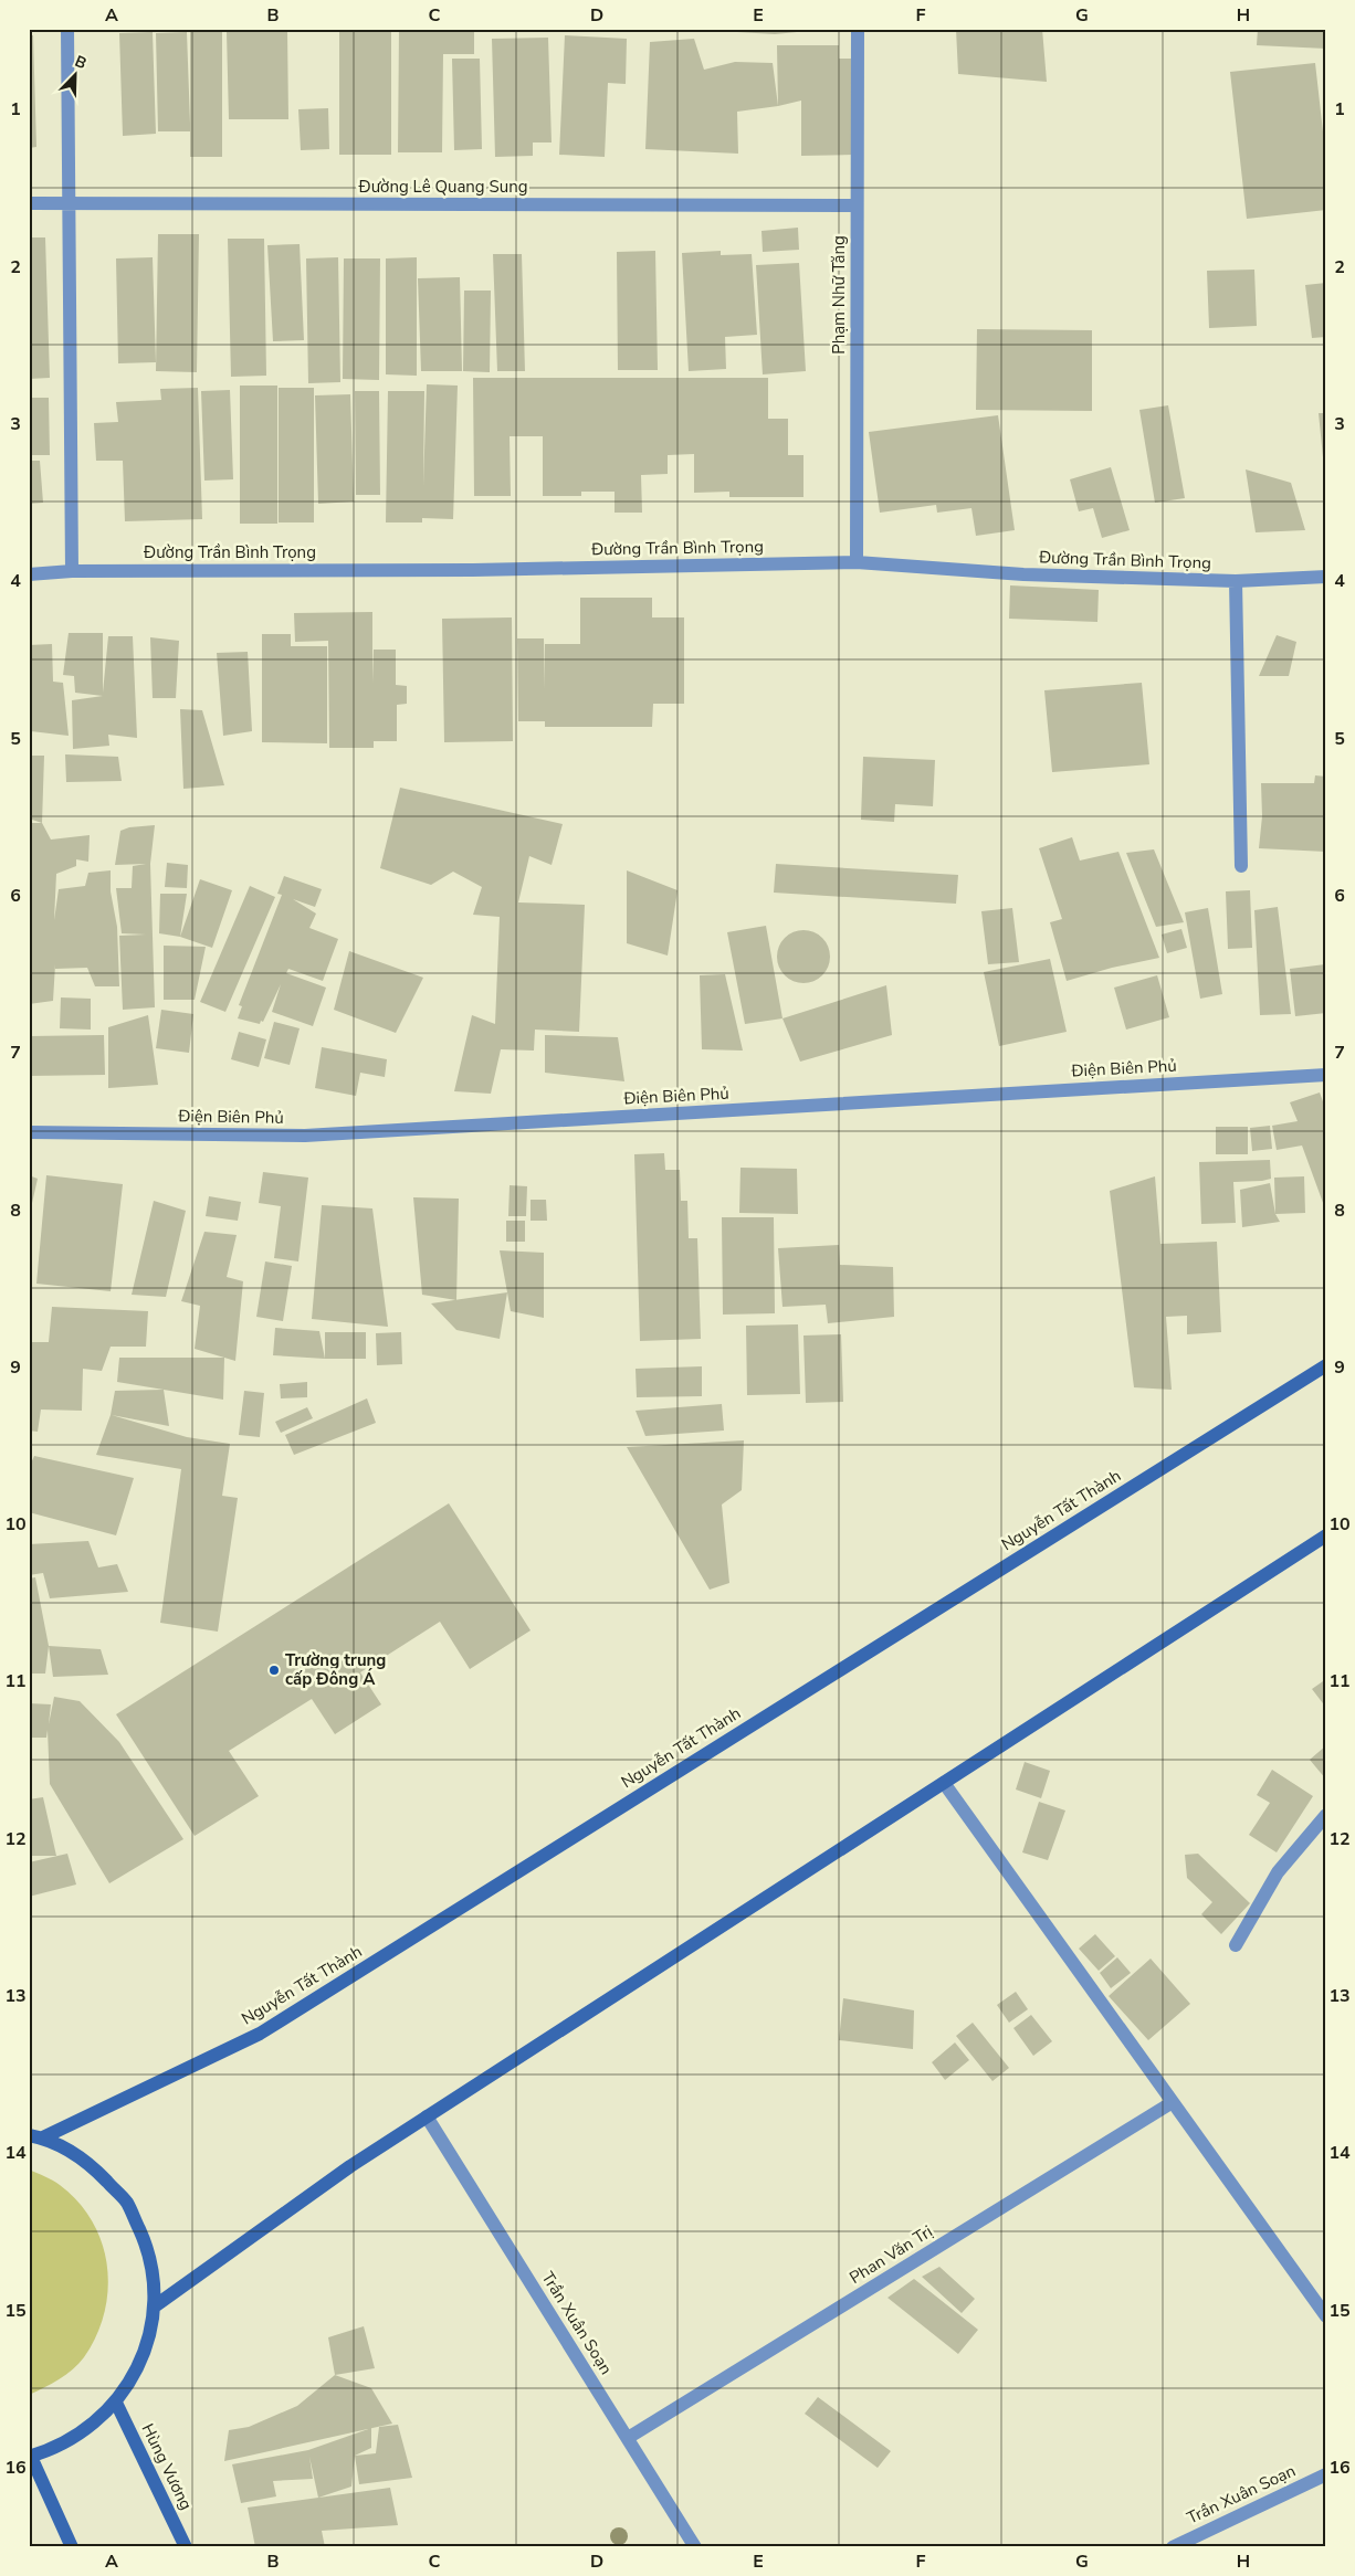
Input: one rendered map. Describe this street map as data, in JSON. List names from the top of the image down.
{
  "streets": {
    "main road": ["Nguyễn Tất Thành", "Hùng Vương"],
    "street": [
      "Đường Lê Quang Sung",
      "Phạm Nhữ Tăng",
      "Đường Trần Bình Trọng",
      "Điện Biên Phủ",
      "Phan Văn Trị",
      "Trần Xuân Soạn"
    ]
  },
  "crossings": [
    ["Đường Lê Quang Sung", "Phạm Nhữ Tăng"],
    ["Phạm Nhữ Tăng", "Đường Trần Bình Trọng"],
    ["Phan Văn Trị", "Trần Xuân Soạn"]
  ],
  "places": ["Trường trung cấp Đông Á"],
  "north": "top right",
  "grid": {
    "columns": [
      "A",
      "B",
      "C",
      "D",
      "E",
      "F",
      "G",
      "H"
    ],
    "rows": [
      "1",
      "2",
      "3",
      "4",
      "5",
      "6",
      "7",
      "8",
      "9",
      "10",
      "11",
      "12",
      "13",
      "14",
      "15",
      "16"
    ]
  }
}
